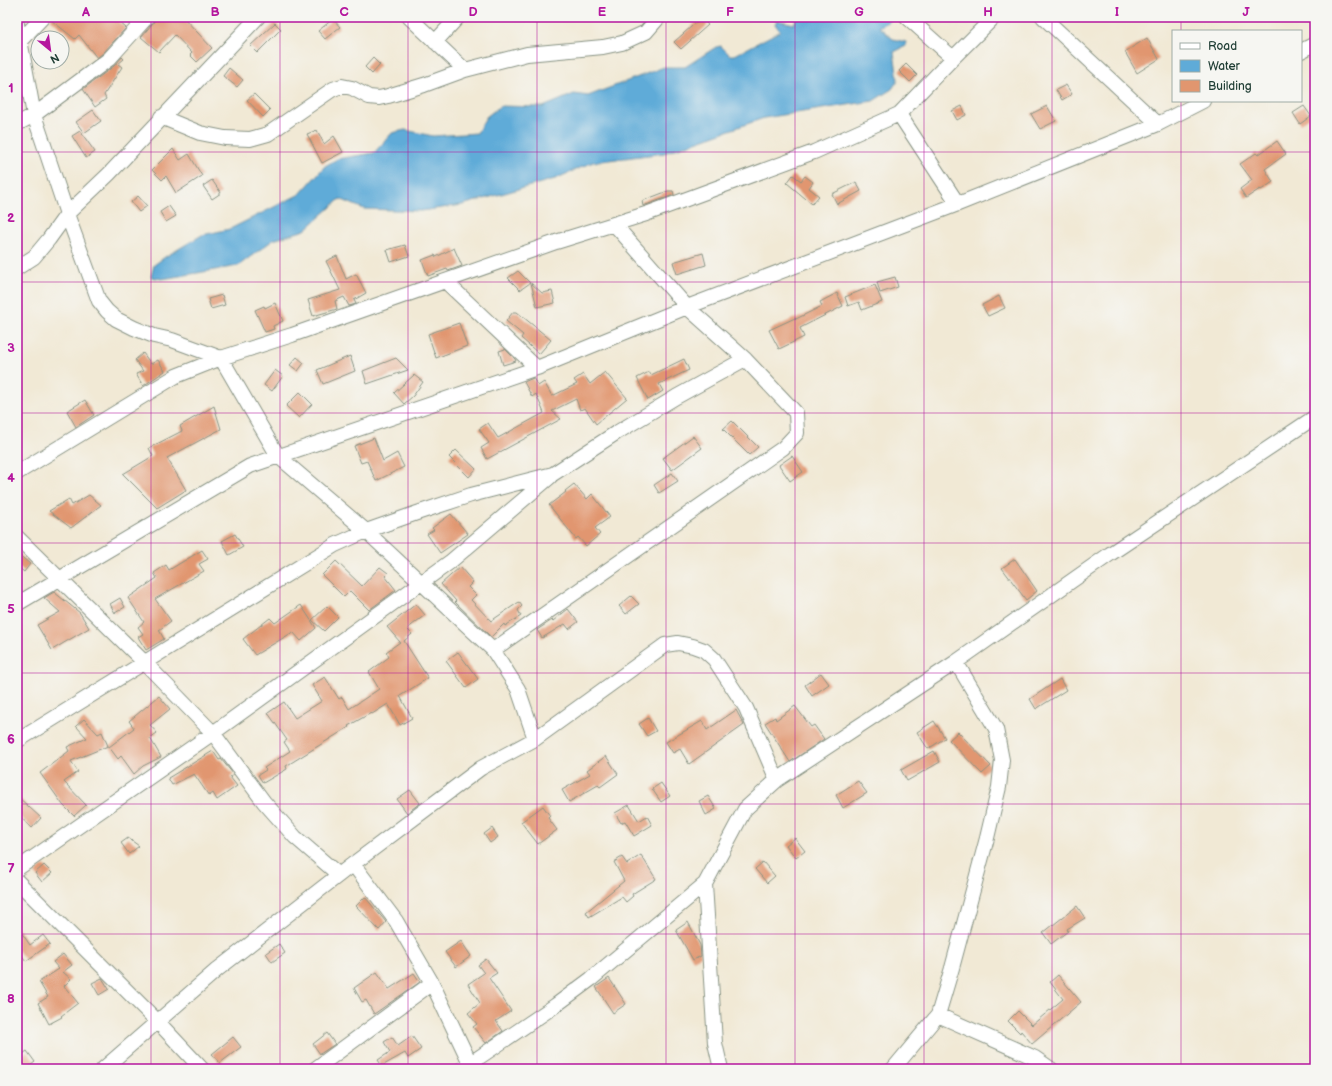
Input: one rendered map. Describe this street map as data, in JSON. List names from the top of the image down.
{
  "legend": ["Road", "Water", "Building"],
  "north": "bottom right",
  "grid": {
    "columns": [
      "A",
      "B",
      "C",
      "D",
      "E",
      "F",
      "G",
      "H",
      "I",
      "J"
    ],
    "rows": [
      "1",
      "2",
      "3",
      "4",
      "5",
      "6",
      "7",
      "8"
    ]
  }
}
